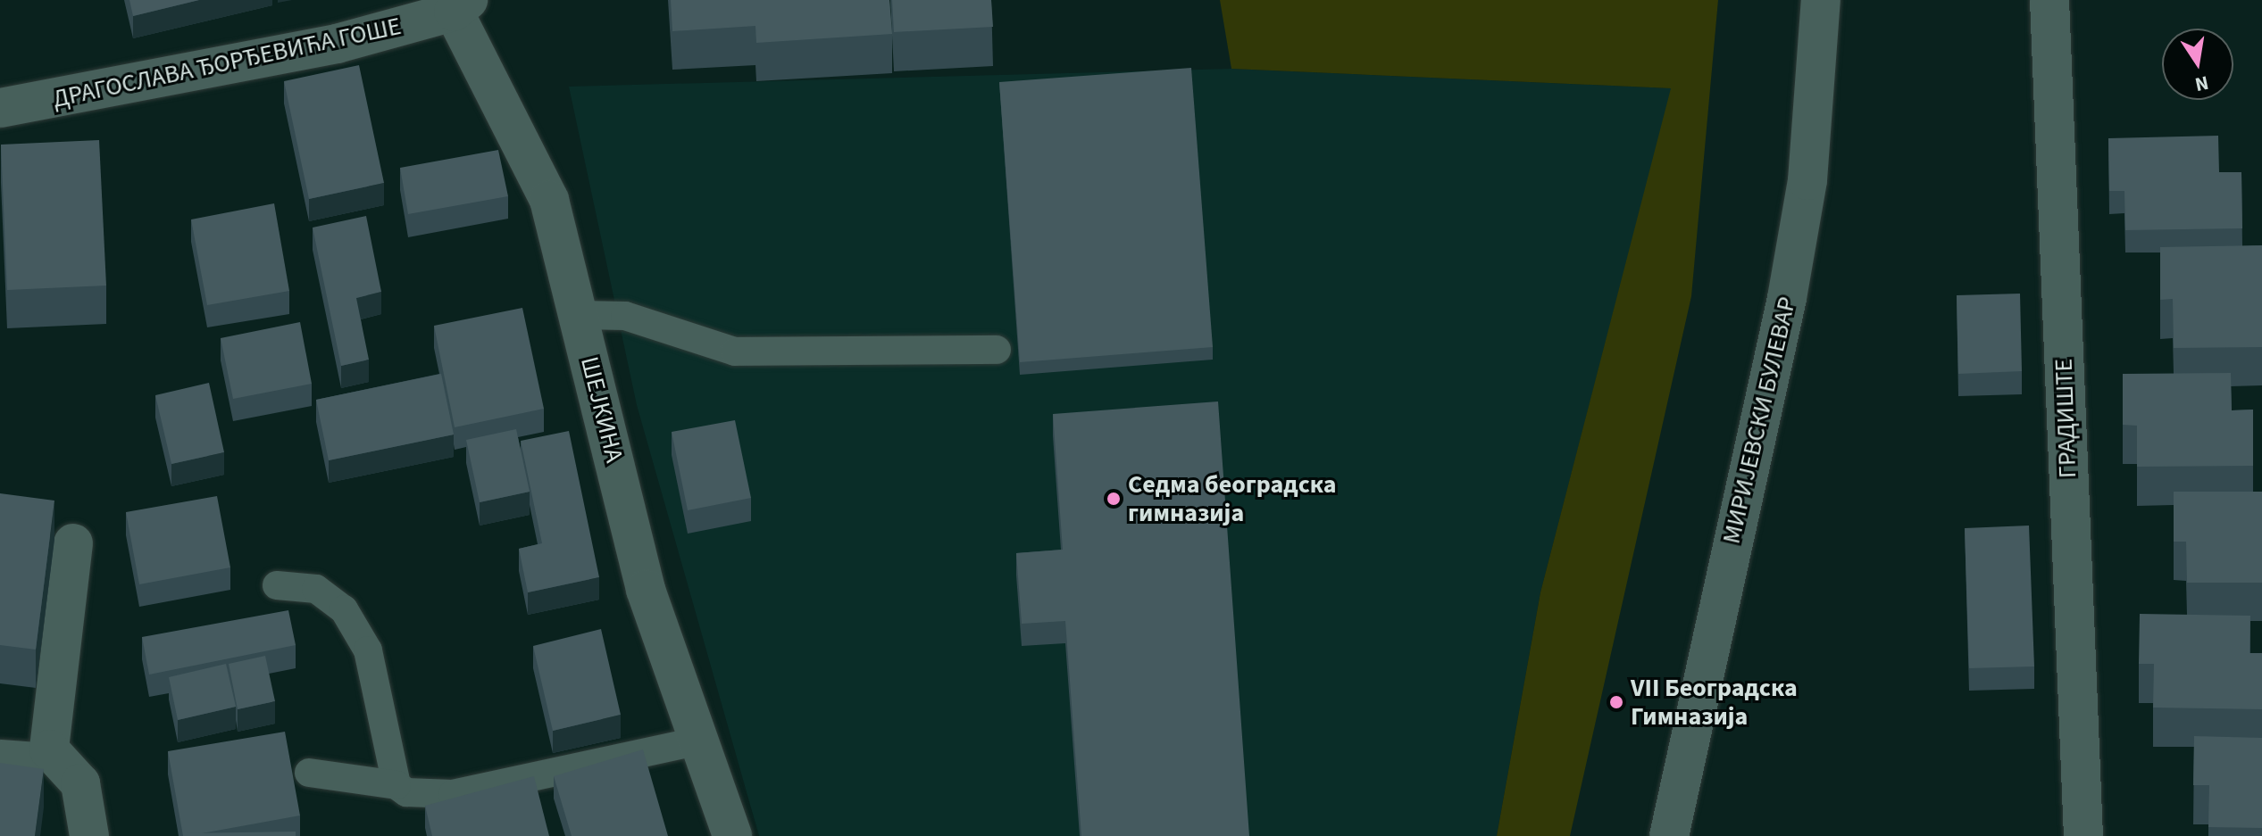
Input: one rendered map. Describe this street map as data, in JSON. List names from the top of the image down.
{
  "streets": {
    "street": [
      "ДРАГОСЛАВА ЂОРЂЕВИЋА ГОШЕ",
      "ШЕЈКИНА",
      "ГРАДИШТЕ",
      "МИРИЈЕВСКИ БУЛЕВАР"
    ]
  },
  "crossings": [
    ["ДРАГОСЛАВА ЂОРЂЕВИЋА ГОШЕ", "ШЕЈКИНА"]
  ],
  "places": ["Седма београдска гимназија", "VII Београдска Гимназија"],
  "north": "bottom"
}
